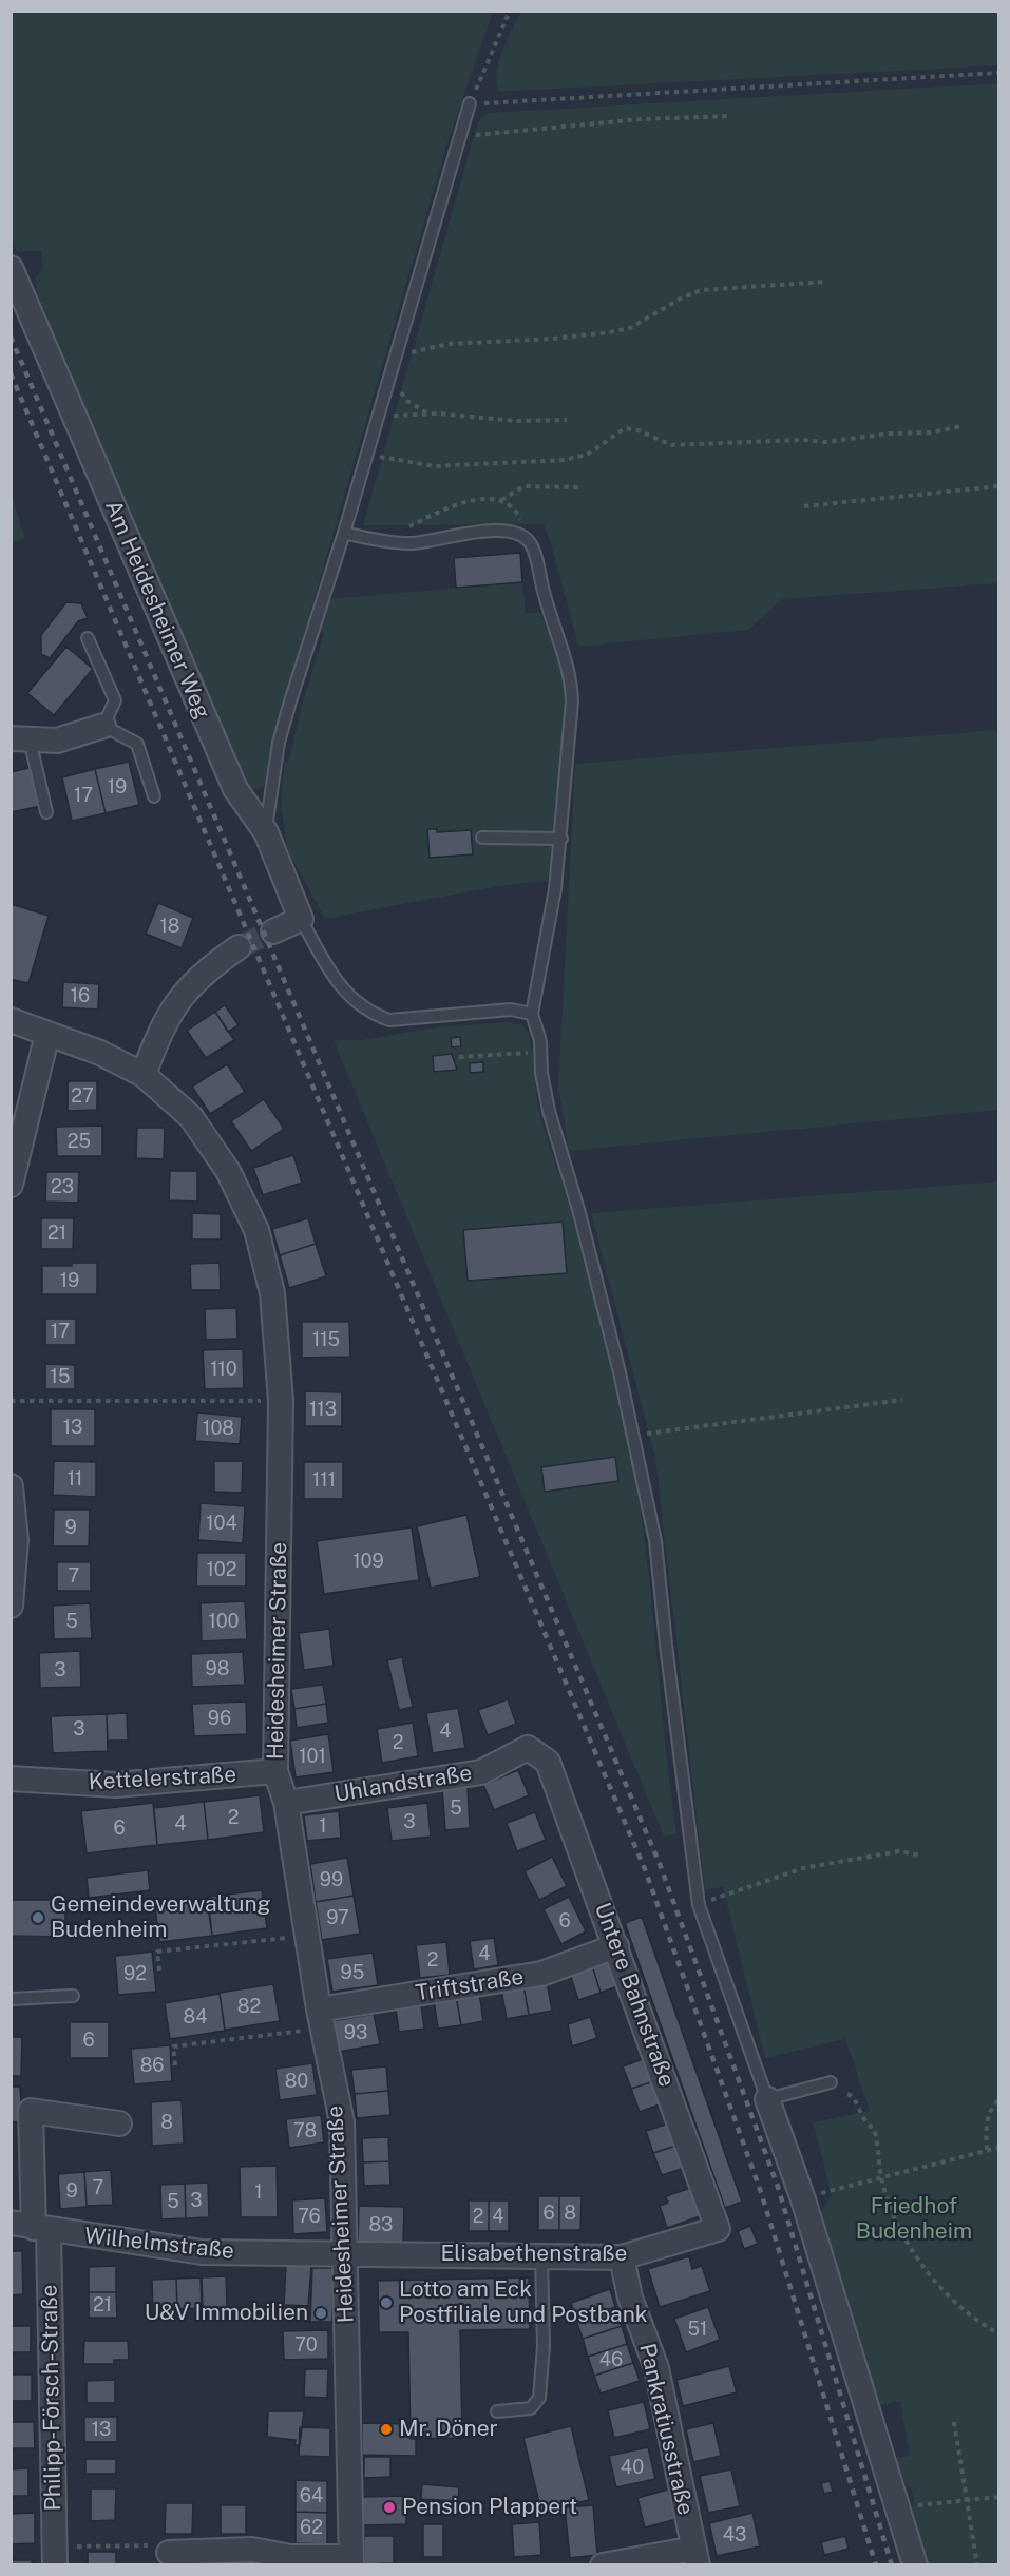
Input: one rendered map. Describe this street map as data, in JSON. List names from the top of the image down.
{
  "streets": {
    "street": [
      "Am Heidesheimer Weg",
      "Heidesheimer Straße",
      "Kettelerstraße",
      "Uhlandstraße",
      "Triftstraße",
      "Untere Bahnstraße",
      "Wilhelmstraße",
      "Elisabethenstraße",
      "Philipp-Försch-Straße",
      "Pankratiusstraße"
    ]
  },
  "crossings": [
    ["Heidesheimer Straße", "Kettelerstraße"],
    ["Heidesheimer Straße", "Uhlandstraße"],
    ["Heidesheimer Straße", "Triftstraße"],
    ["Heidesheimer Straße", "Wilhelmstraße"],
    ["Heidesheimer Straße", "Elisabethenstraße"],
    ["Uhlandstraße", "Untere Bahnstraße"],
    ["Triftstraße", "Untere Bahnstraße"],
    ["Untere Bahnstraße", "Elisabethenstraße"],
    ["Wilhelmstraße", "Elisabethenstraße"],
    ["Wilhelmstraße", "Philipp-Försch-Straße"],
    ["Elisabethenstraße", "Pankratiusstraße"]
  ],
  "parks": ["Friedhof Budenheim"],
  "places": [
    "Gemeindeverwaltung Budenheim",
    "Lotto am Eck Postfiliale und Postbank",
    "U&V Immobilien",
    "Mr. Döner",
    "Pension Plappert"
  ],
  "house_numbers": [
    "19",
    "17",
    "18",
    "16",
    "27",
    "25",
    "23",
    "21",
    "19",
    "17",
    "115",
    "110",
    "15",
    "113",
    "13",
    "108",
    "11",
    "111",
    "104",
    "9",
    "109",
    "102",
    "7",
    "5",
    "100",
    "98",
    "3",
    "96",
    "3",
    "4",
    "2",
    "101",
    "5",
    "2",
    "3",
    "4",
    "1",
    "6",
    "99",
    "97",
    "6",
    "4",
    "2",
    "95",
    "92",
    "82",
    "84",
    "93",
    "6",
    "86",
    "80",
    "8",
    "78",
    "7",
    "9",
    "1",
    "3",
    "5",
    "6",
    "8",
    "76",
    "2",
    "4",
    "83",
    "21",
    "51",
    "70",
    "46",
    "13",
    "40",
    "64",
    "62",
    "43"
  ]
}
